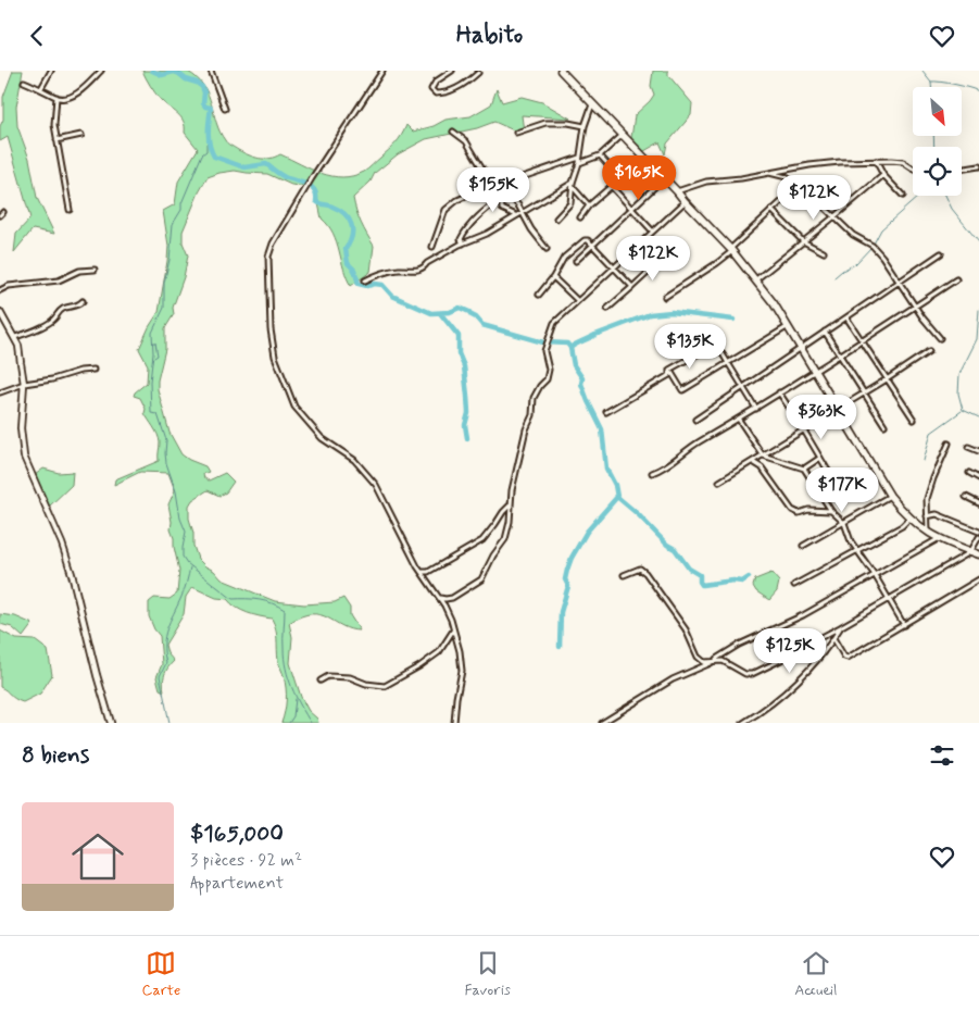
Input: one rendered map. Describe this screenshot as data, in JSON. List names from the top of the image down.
{
  "north": "bottom right",
  "page": {
    "header": "Habito",
    "price": [
      "$165K",
      "$155K",
      "$122K",
      "$122K",
      "$135K",
      "$363K",
      "$177K",
      "$125K"
    ],
    "heading": "8 biens",
    "list": [
      {
        "name": "$165,000",
        "note": "3 pièces · 92 m² · Appartement"
      }
    ],
    "tabs": ["Carte", "Favoris", "Accueil"]
  }
}
